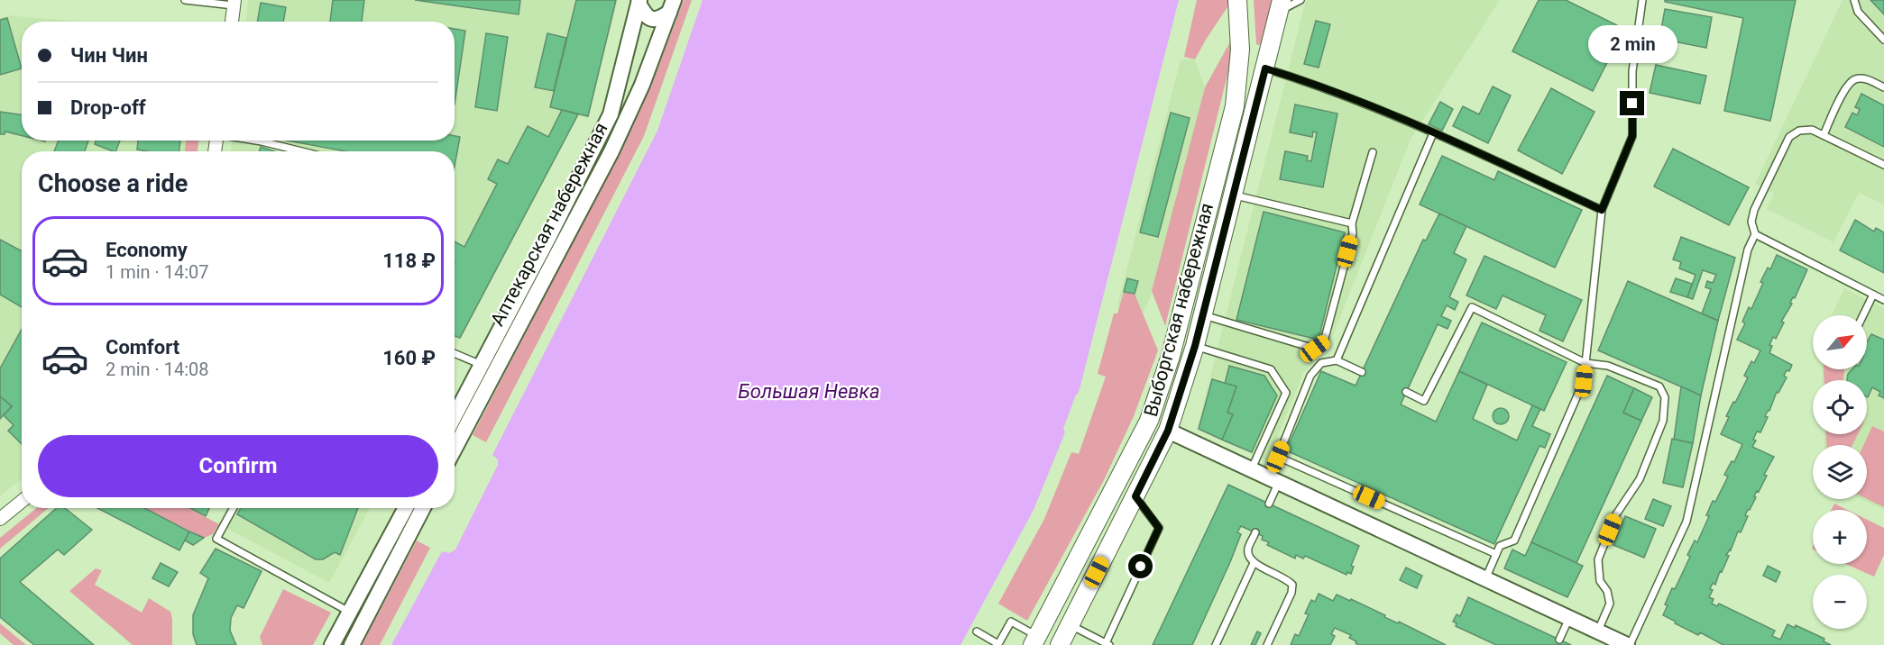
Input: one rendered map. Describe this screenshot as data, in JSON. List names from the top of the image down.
{
  "streets": {
    "main road": ["Выборгская набережная"],
    "street": ["Аптекарская набережная"]
  },
  "water": ["Большая Невка"],
  "north": "top right",
  "page": {
    "banner": ["Чин Чин", "Drop-off"],
    "bubble": "2 min",
    "heading": "Choose a ride",
    "list": [
      {
        "name": "Economy",
        "note": "1 min · 14:07",
        "value": "118 ₽"
      },
      {
        "name": "Comfort",
        "note": "2 min · 14:08",
        "value": "160 ₽"
      }
    ],
    "map_buttons": ["+", "−"],
    "buttons": "Confirm"
  }
}
